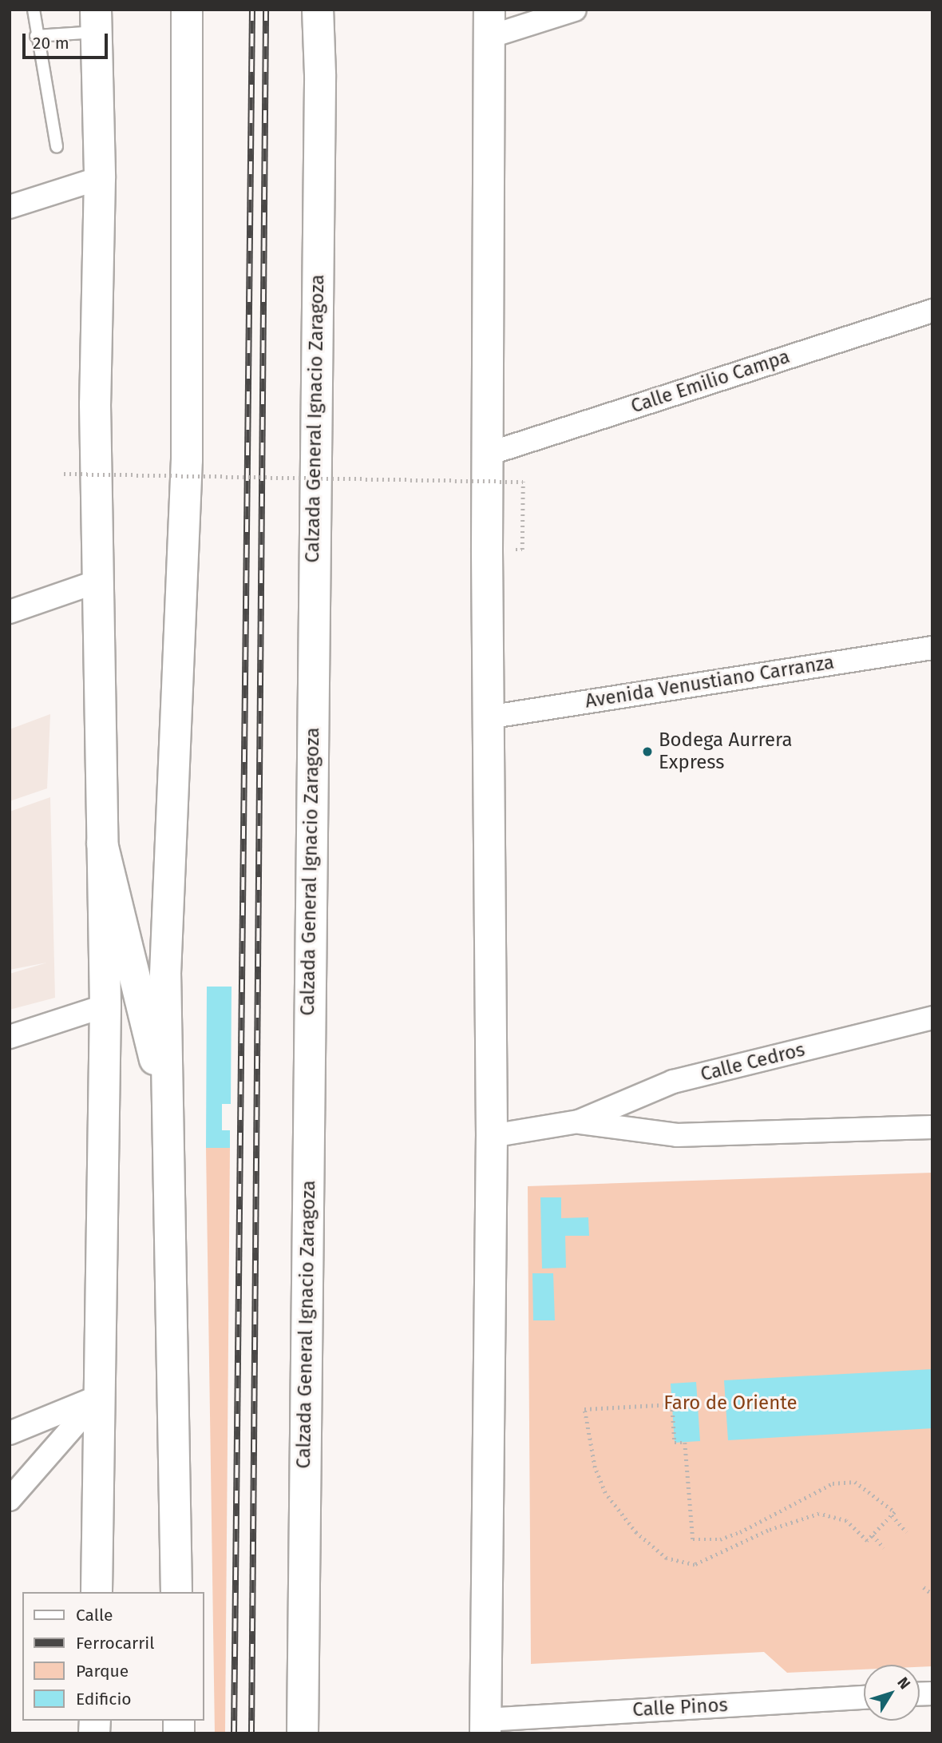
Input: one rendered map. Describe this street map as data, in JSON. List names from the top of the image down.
{
  "streets": {
    "main road": ["Calzada General Ignacio Zaragoza"],
    "street": [
      "Calle Emilio Campa",
      "Avenida Venustiano Carranza",
      "Calle Cedros",
      "Calle Pinos"
    ]
  },
  "parks": ["Faro de Oriente"],
  "places": ["Bodega Aurrera Express"],
  "legend": [
    "Calle",
    "Ferrocarril",
    "Parque",
    "Edificio"
  ],
  "scale_bar": "20 m",
  "north": "top right"
}
